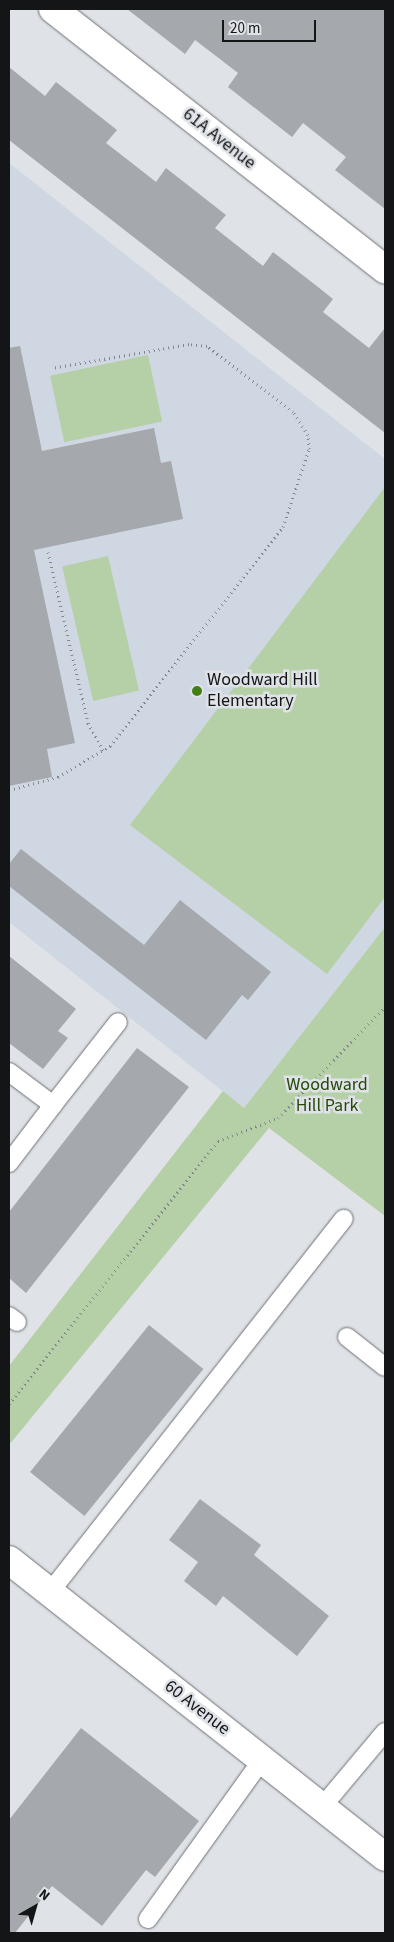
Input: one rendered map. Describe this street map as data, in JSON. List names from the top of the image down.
{
  "streets": {
    "street": ["61A Avenue", "60 Avenue"]
  },
  "parks": ["Woodward Hill Park"],
  "places": ["Woodward Hill Elementary"],
  "scale_bar": "20 m",
  "north": "top right"
}
